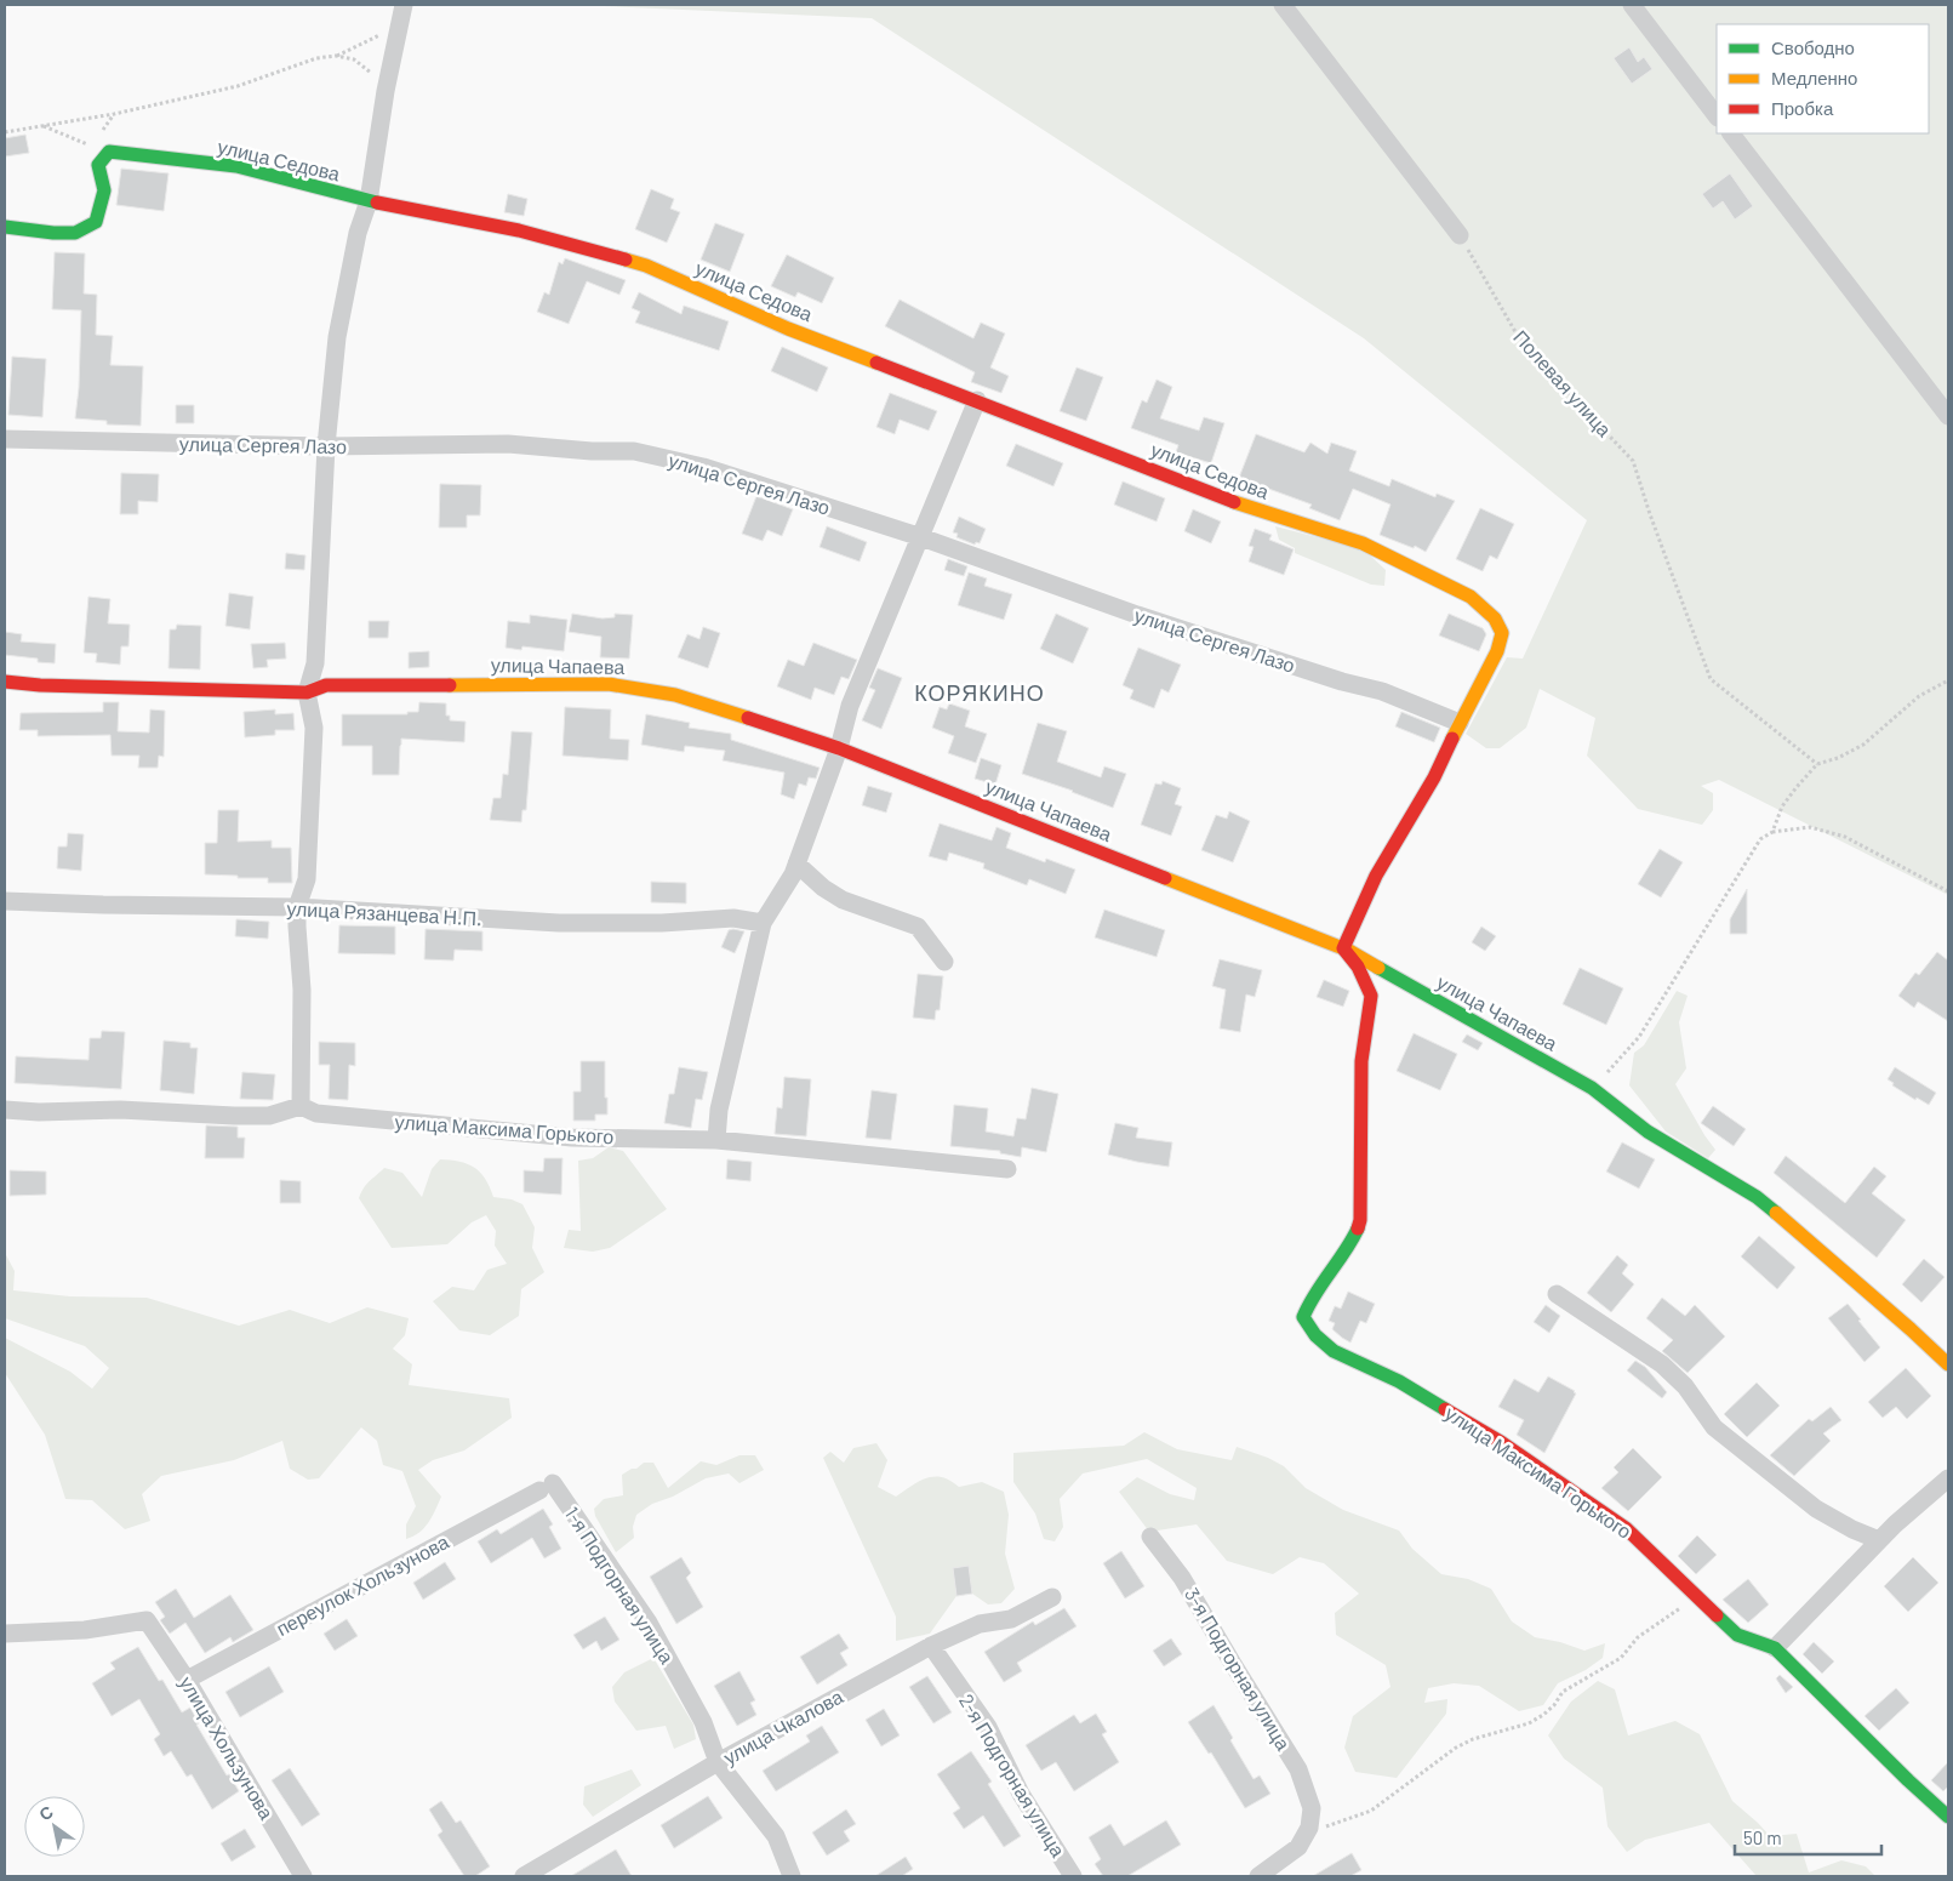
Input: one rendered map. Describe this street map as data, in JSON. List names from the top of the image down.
{
  "streets": {
    "street": [
      "улица Седова",
      "улица Сергея Лазо",
      "улица Чапаева",
      "улица Рязанцева Н.П.",
      "улица Максима Горького",
      "переулок Хользунова",
      "1-я Подгорная улица",
      "3-я Подгорная улица",
      "улица Чкалова",
      "улица Хользунова",
      "2-я Подгорная улица"
    ],
    "path": ["Полевая улица"]
  },
  "crossings": [
    ["улица Седова", "улица Сергея Лазо"],
    ["улица Чапаева", "улица Максима Горького"],
    ["переулок Хользунова", "1-я Подгорная улица"],
    ["переулок Хользунова", "улица Хользунова"],
    ["1-я Подгорная улица", "улица Чкалова"],
    ["улица Чкалова", "2-я Подгорная улица"]
  ],
  "districts": ["КОРЯКИНО"],
  "legend": ["Свободно", "Медленно", "Пробка"],
  "scale_bar": "50 m",
  "north": "top left"
}
